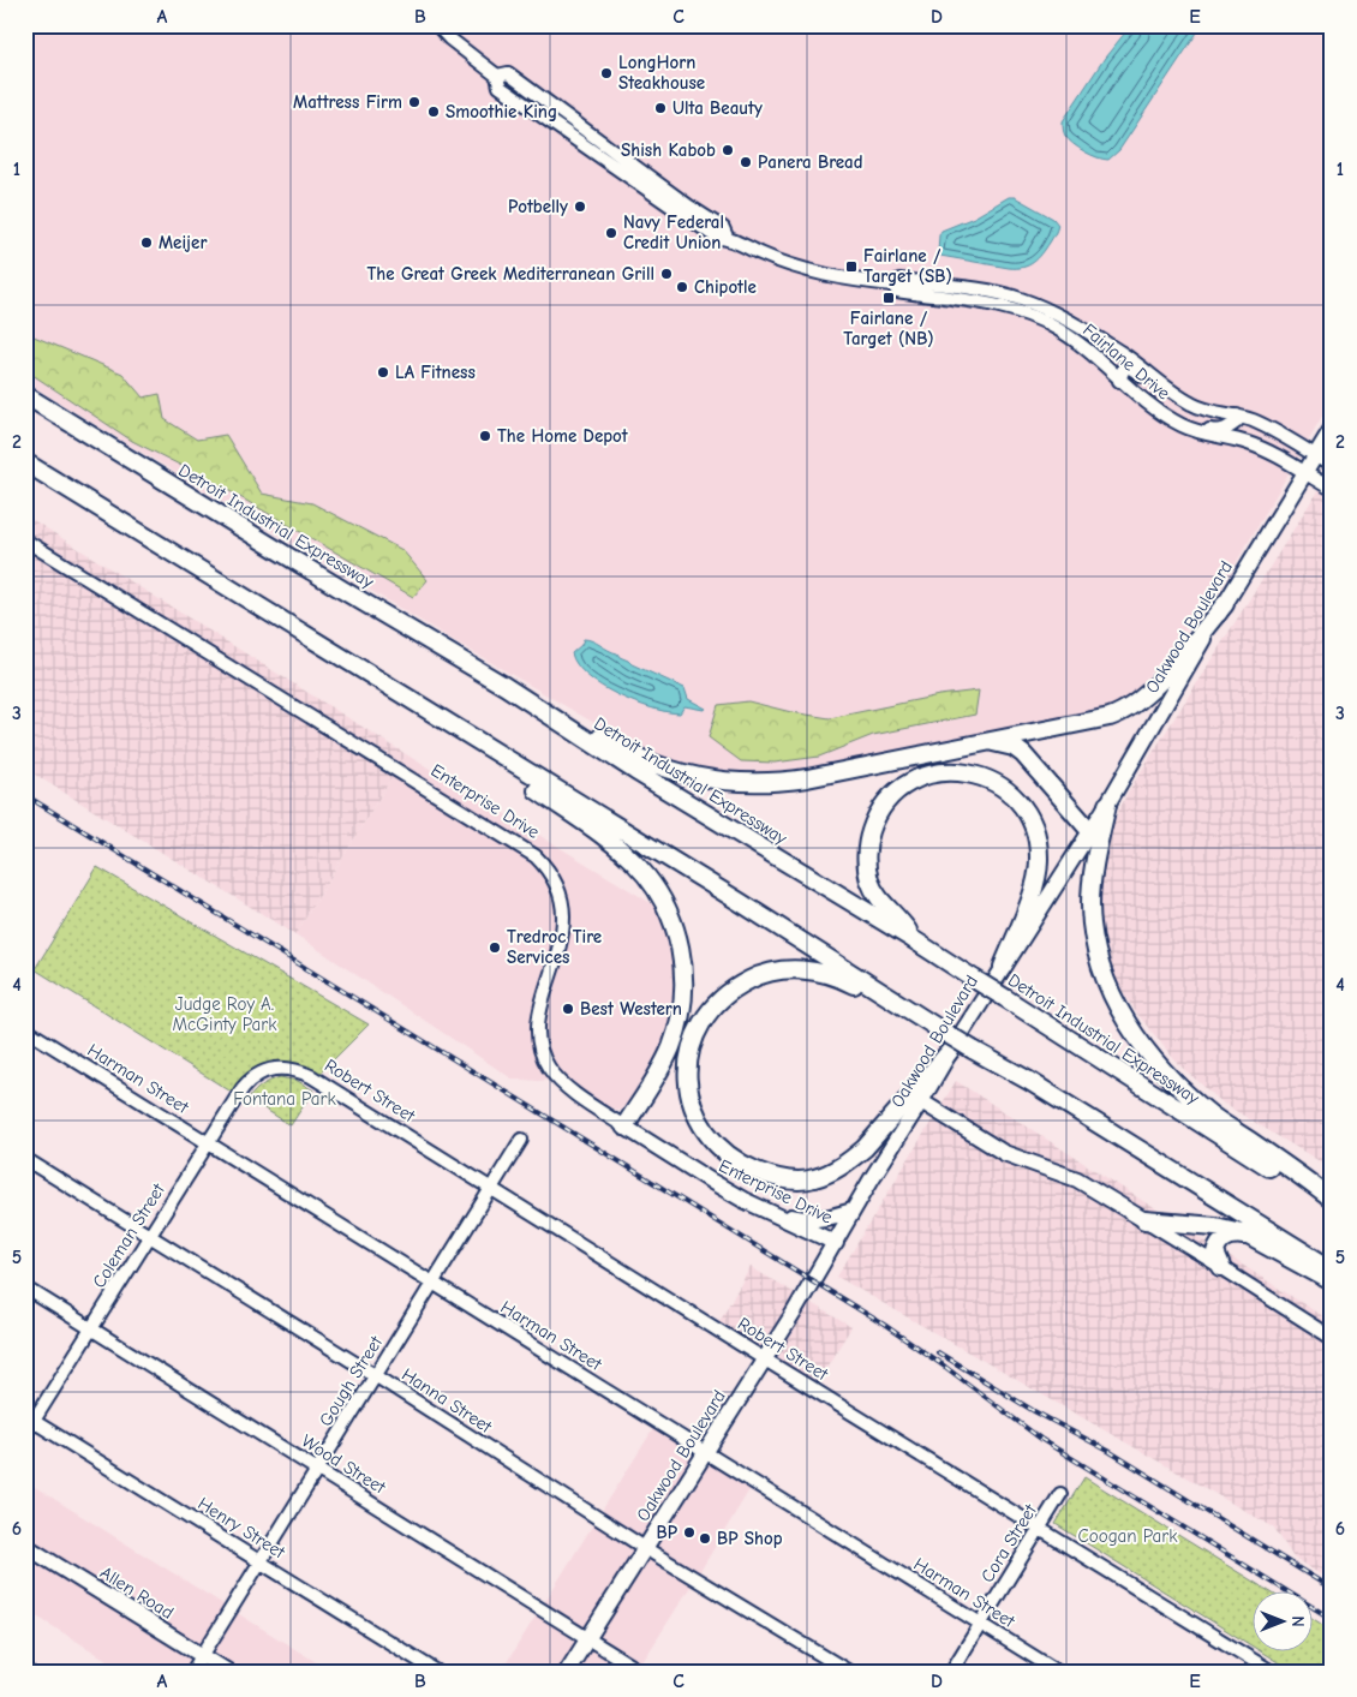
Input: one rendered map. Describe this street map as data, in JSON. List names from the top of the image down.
{
  "streets": {
    "highway": ["Detroit Industrial Expressway"],
    "main road": ["Oakwood Boulevard", "Enterprise Drive", "Allen Road"],
    "street": [
      "Fairlane Drive",
      "Harman Street",
      "Robert Street",
      "Coleman Street",
      "Gough Street",
      "Hanna Street",
      "Wood Street",
      "Henry Street",
      "Cora Street"
    ]
  },
  "crossings": [
    ["Fairlane Drive", "Oakwood Boulevard"],
    ["Oakwood Boulevard", "Enterprise Drive"],
    ["Oakwood Boulevard", "Harman Street"],
    ["Oakwood Boulevard", "Robert Street"],
    ["Oakwood Boulevard", "Hanna Street"],
    ["Oakwood Boulevard", "Wood Street"],
    ["Harman Street", "Coleman Street"],
    ["Harman Street", "Gough Street"],
    ["Harman Street", "Cora Street"],
    ["Robert Street", "Coleman Street"],
    ["Robert Street", "Gough Street"],
    ["Robert Street", "Cora Street"],
    ["Coleman Street", "Hanna Street"],
    ["Coleman Street", "Wood Street"],
    ["Coleman Street", "Henry Street"],
    ["Gough Street", "Hanna Street"],
    ["Gough Street", "Wood Street"],
    ["Gough Street", "Henry Street"],
    ["Gough Street", "Allen Road"]
  ],
  "parks": ["Judge Roy A. McGinty Park", "Fontana Park", "Coogan Park"],
  "places": {
    "other": [
      "LongHorn Steakhouse",
      "Mattress Firm",
      "Ulta Beauty",
      "Smoothie King",
      "Shish Kabob",
      "Panera Bread",
      "Potbelly",
      "Navy Federal Credit Union",
      "Meijer",
      "The Great Greek Mediterranean Grill",
      "Chipotle",
      "LA Fitness",
      "The Home Depot",
      "Tredroc Tire Services",
      "Best Western",
      "BP",
      "BP Shop"
    ],
    "transit": ["Fairlane / Target (SB)", "Fairlane / Target (NB)"]
  },
  "north": "right",
  "grid": {
    "columns": [
      "A",
      "B",
      "C",
      "D",
      "E"
    ],
    "rows": [
      "1",
      "2",
      "3",
      "4",
      "5",
      "6"
    ]
  }
}
